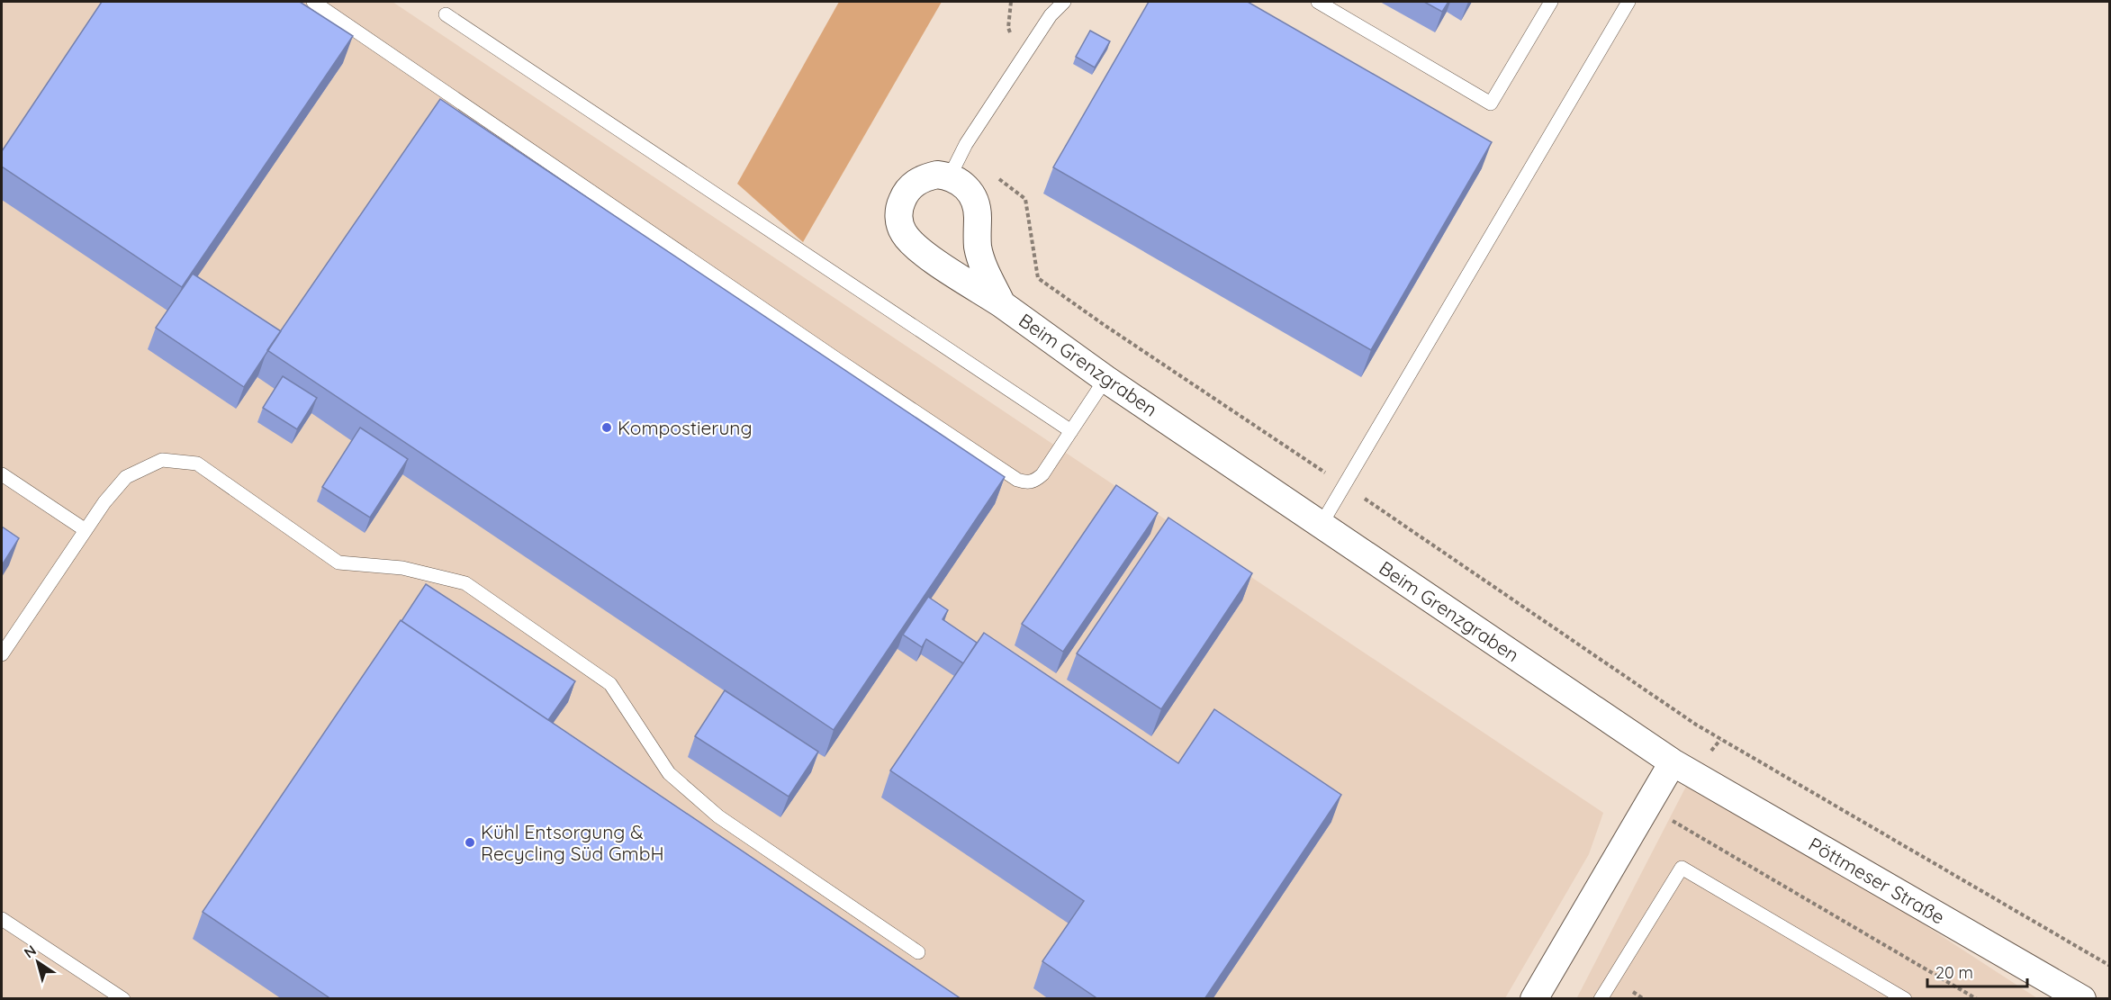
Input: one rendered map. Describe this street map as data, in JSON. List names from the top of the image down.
{
  "streets": {
    "street": ["Beim Grenzgraben", "Pöttmeser Straße"]
  },
  "crossings": [
    ["Beim Grenzgraben", "Pöttmeser Straße"]
  ],
  "places": ["Kompostierung", "Kühl Entsorgung & Recycling Süd GmbH"],
  "scale_bar": "20 m",
  "north": "top left"
}
